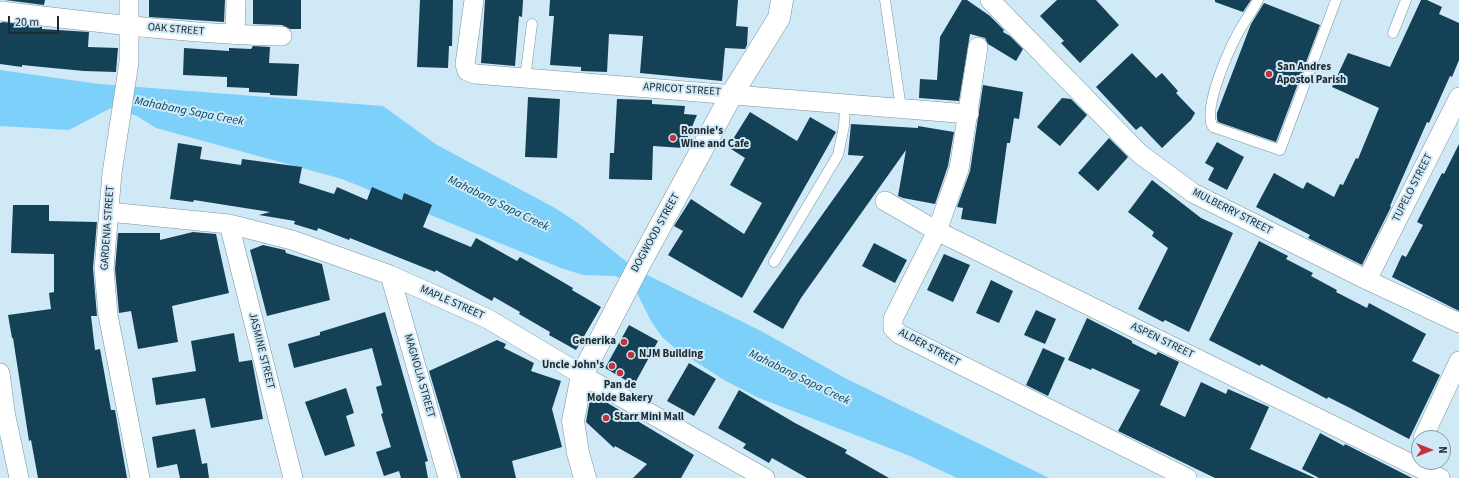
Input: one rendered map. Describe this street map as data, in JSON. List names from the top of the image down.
{
  "streets": {
    "street": [
      "OAK STREET",
      "APRICOT STREET",
      "TUPELO STREET",
      "MULBERRY STREET",
      "GARDENIA STREET",
      "DOGWOOD STREET",
      "MAPLE STREET",
      "ASPEN STREET",
      "ALDER STREET",
      "JASMINE STREET",
      "MAGNOLIA STREET"
    ]
  },
  "crossings": [
    ["OAK STREET", "GARDENIA STREET"],
    ["APRICOT STREET", "DOGWOOD STREET"],
    ["APRICOT STREET", "ALDER STREET"],
    ["TUPELO STREET", "MULBERRY STREET"],
    ["GARDENIA STREET", "MAPLE STREET"],
    ["DOGWOOD STREET", "MAPLE STREET"],
    ["MAPLE STREET", "JASMINE STREET"],
    ["MAPLE STREET", "MAGNOLIA STREET"],
    ["ASPEN STREET", "ALDER STREET"]
  ],
  "water": ["Mahabang Sapa Creek"],
  "places": [
    "San Andres Apostol Parish",
    "Ronnie's Wine and Cafe",
    "Generika",
    "NJM Building",
    "Uncle John's",
    "Pan de Molde Bakery",
    "Starr Mini Mall"
  ],
  "scale_bar": "20 m",
  "north": "right"
}
